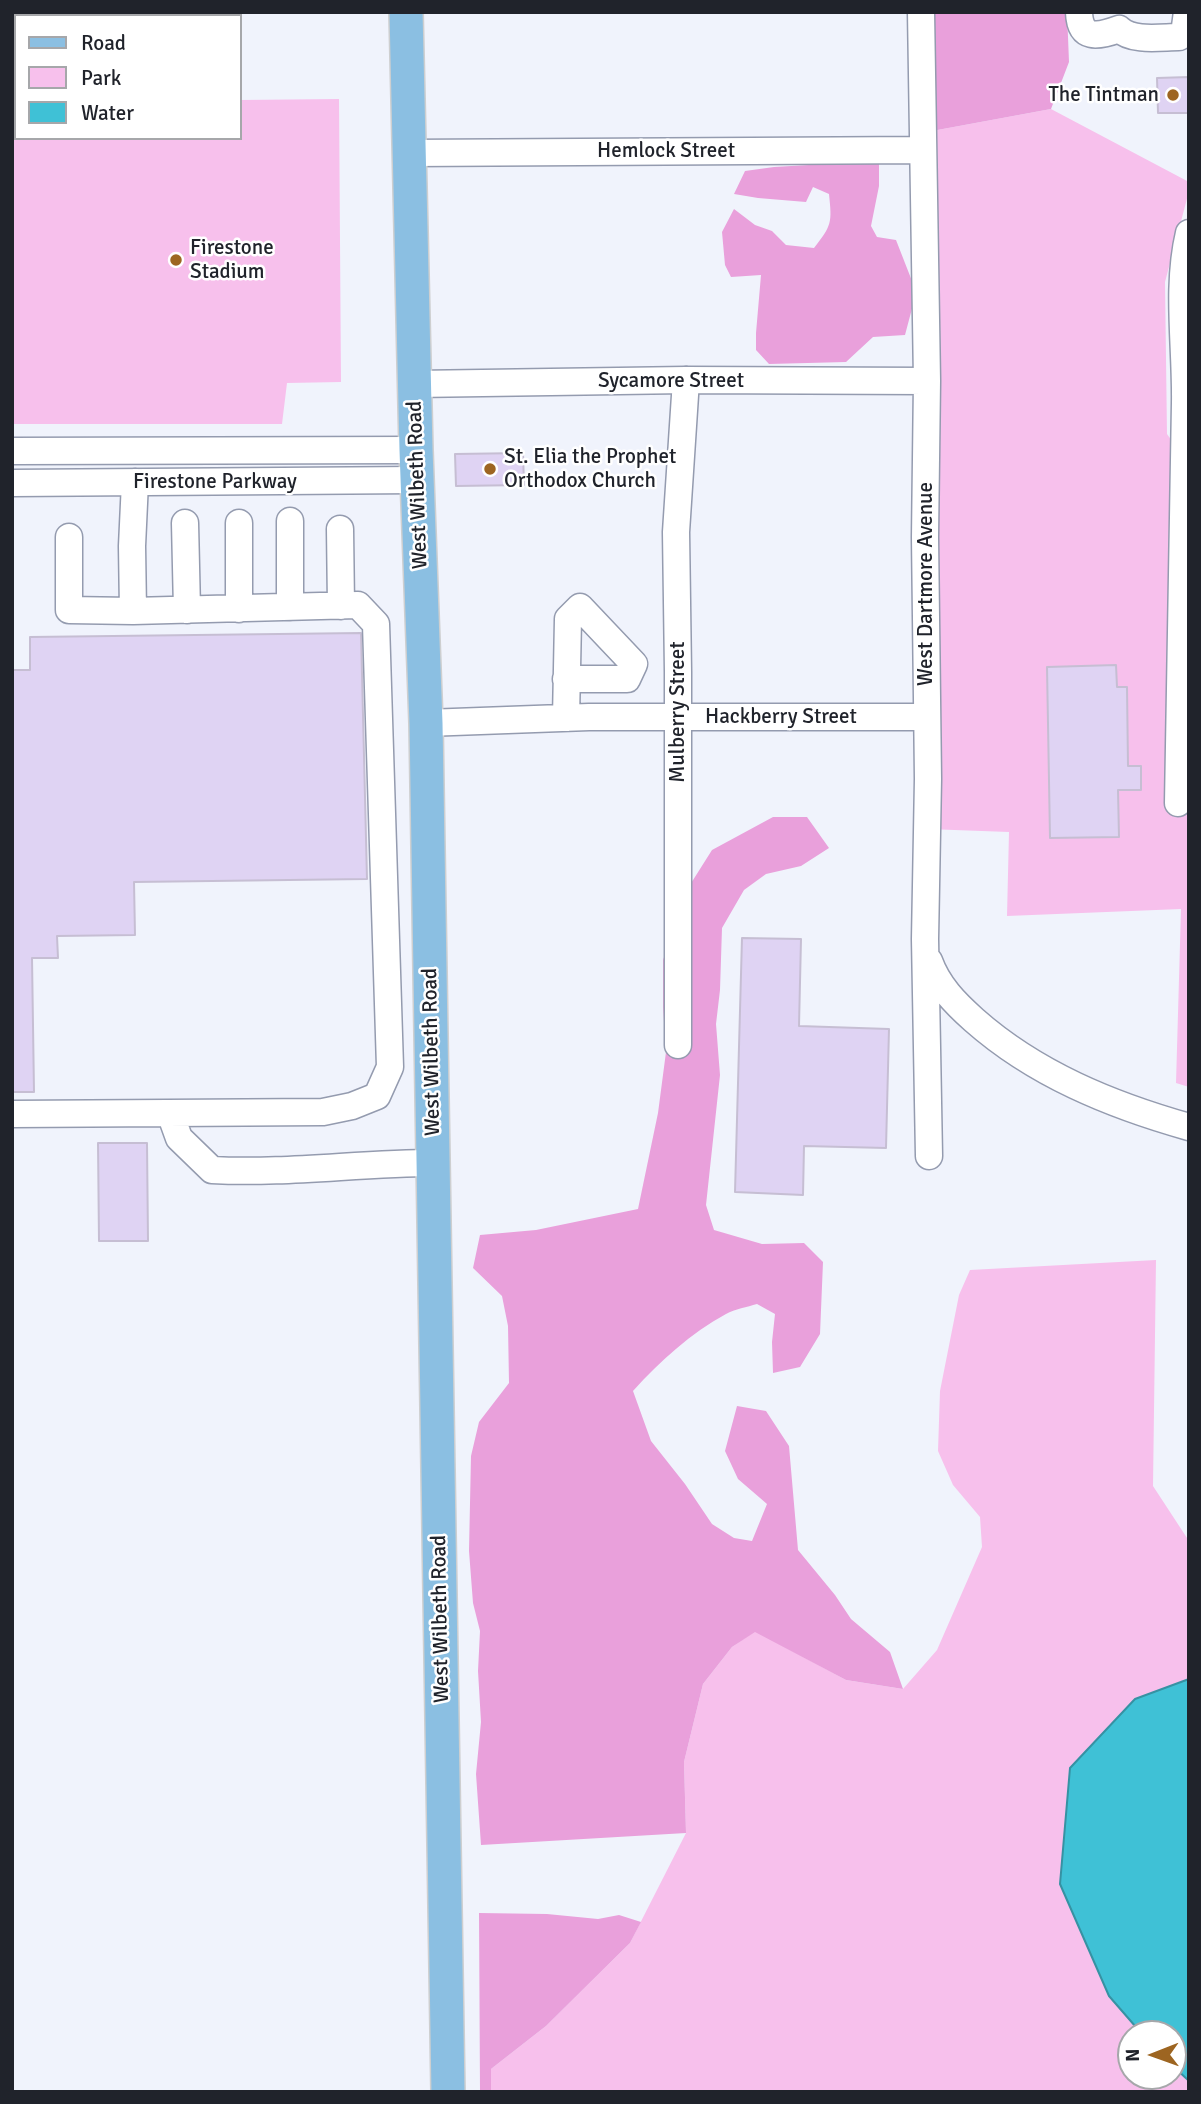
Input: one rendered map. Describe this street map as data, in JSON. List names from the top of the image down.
{
  "streets": {
    "main road": ["West Wilbeth Road"],
    "street": [
      "Hemlock Street",
      "Sycamore Street",
      "Firestone Parkway",
      "West Dartmore Avenue",
      "Mulberry Street",
      "Hackberry Street"
    ]
  },
  "crossings": [
    ["Hemlock Street", "West Wilbeth Road"],
    ["Hemlock Street", "West Dartmore Avenue"],
    ["Sycamore Street", "West Wilbeth Road"],
    ["Sycamore Street", "West Dartmore Avenue"],
    ["Sycamore Street", "Mulberry Street"],
    ["Firestone Parkway", "West Wilbeth Road"],
    ["West Wilbeth Road", "Hackberry Street"],
    ["West Dartmore Avenue", "Hackberry Street"],
    ["Mulberry Street", "Hackberry Street"]
  ],
  "places": ["The Tintman", "Firestone Stadium", "St. Elia the Prophet Orthodox Church"],
  "legend": ["Road", "Park", "Water"],
  "north": "left"
}
